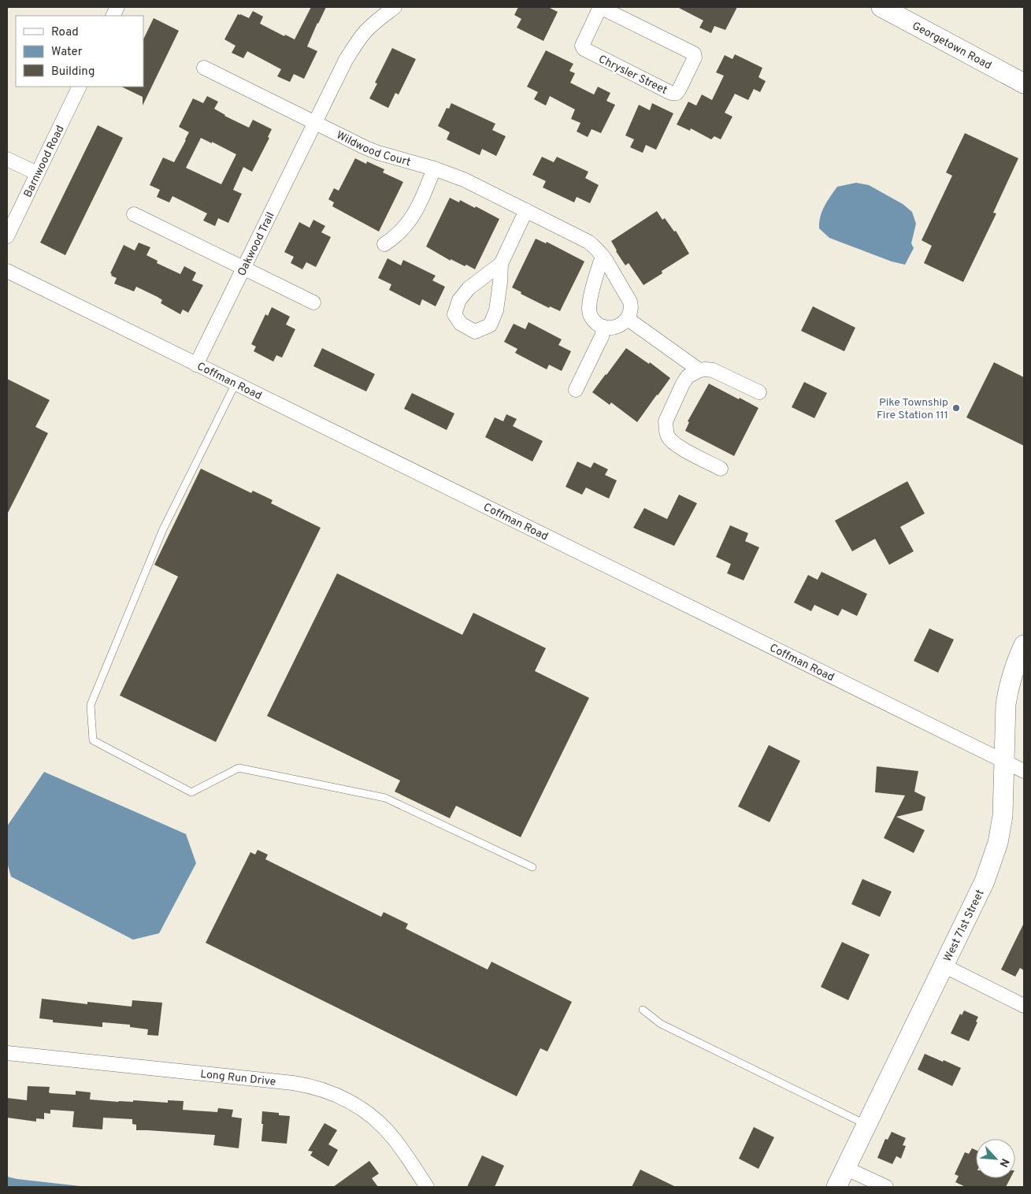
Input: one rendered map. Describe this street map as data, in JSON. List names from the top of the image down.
{
  "streets": {
    "main road": ["Georgetown Road", "West 71st Street"],
    "street": [
      "Chrysler Street",
      "Wildwood Court",
      "Barnwood Road",
      "Oakwood Trail",
      "Coffman Road",
      "Long Run Drive"
    ]
  },
  "crossings": [
    ["Wildwood Court", "Oakwood Trail"],
    ["Oakwood Trail", "Coffman Road"],
    ["Coffman Road", "West 71st Street"]
  ],
  "places": ["Pike Township Fire Station 111"],
  "legend": ["Road", "Water", "Building"],
  "north": "bottom right"
}
